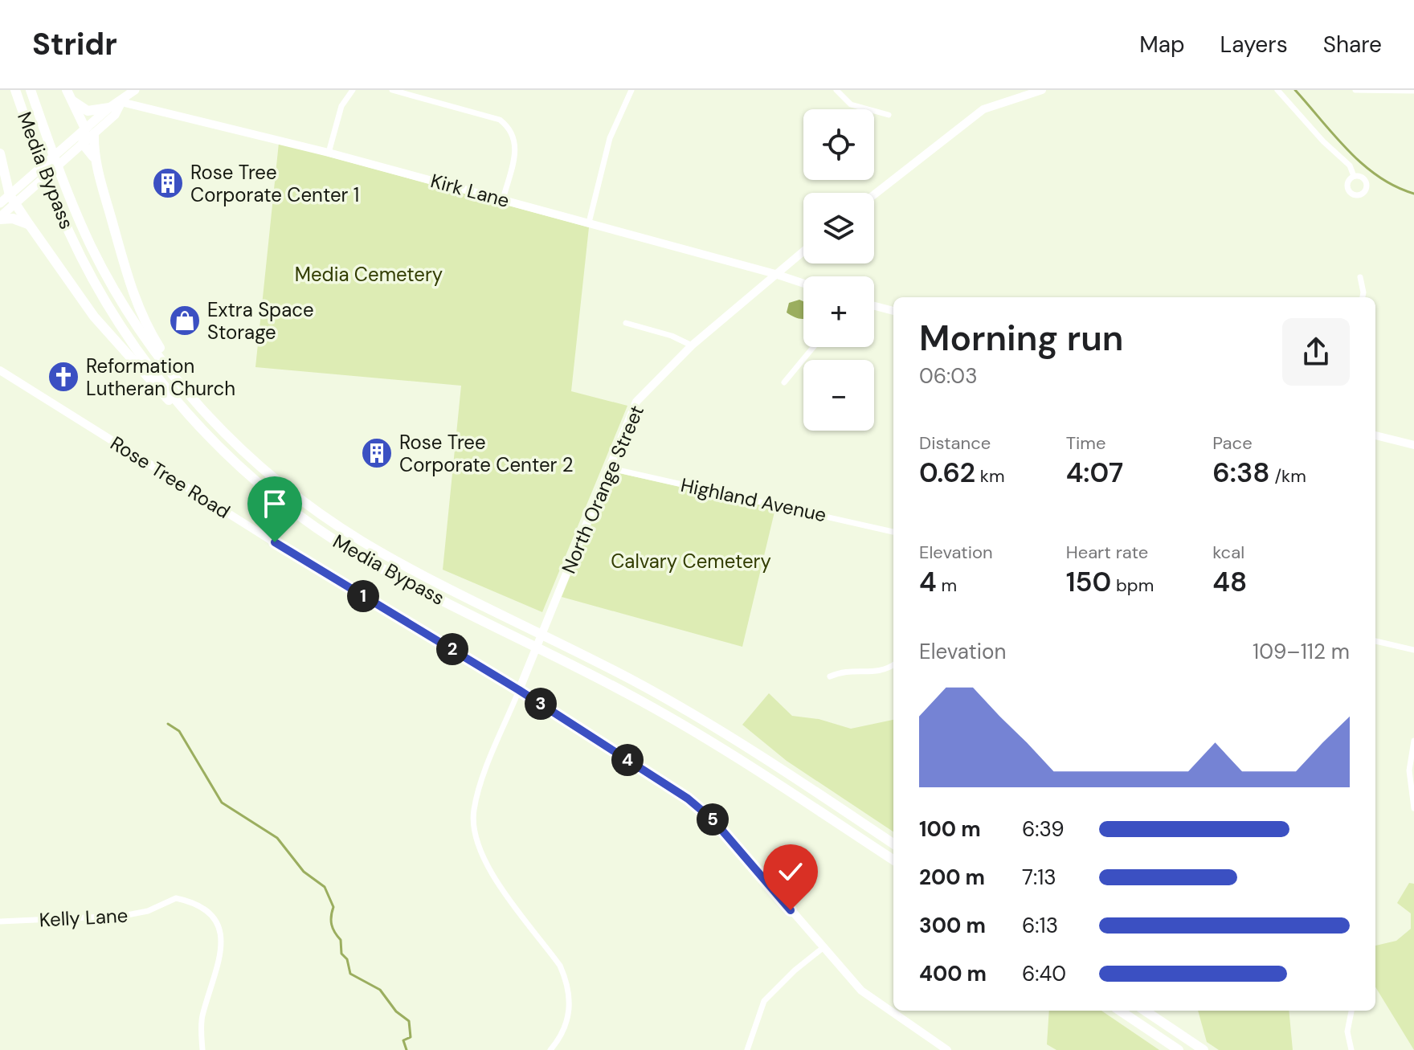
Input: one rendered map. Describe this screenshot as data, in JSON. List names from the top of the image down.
{
  "streets": {
    "highway": ["Media Bypass"],
    "street": [
      "Kirk Lane",
      "Rose Tree Road",
      "North Orange Street",
      "Highland Avenue",
      "Kelly Lane"
    ]
  },
  "crossings": [
    ["Kirk Lane", "North Orange Street"],
    ["Rose Tree Road", "North Orange Street"],
    ["North Orange Street", "Highland Avenue"]
  ],
  "parks": ["Media Cemetery", "Calvary Cemetery"],
  "places": {
    "building": ["Rose Tree Corporate Center 1", "Rose Tree Corporate Center 2"],
    "shop": ["Extra Space Storage"],
    "church": ["Reformation Lutheran Church"]
  },
  "page": {
    "header": "Stridr",
    "nav": ["Map", "Layers", "Share"],
    "map_buttons": ["+", "−"],
    "heading": ["Morning run", "06:03"],
    "stats": [
      ["Distance", "0.62 km"],
      ["Time", "4:07"],
      ["Pace", "6:38 /km"],
      ["Elevation", "4 m"],
      ["Heart rate", "150 bpm"],
      ["kcal", "48"]
    ],
    "pins": [
      "1",
      "2",
      "3",
      "4",
      "5"
    ],
    "chart": ["Elevation", "109–112 m"],
    "list": [
      {
        "name": "100 m",
        "note": "6:39"
      },
      {
        "name": "200 m",
        "note": "7:13"
      },
      {
        "name": "300 m",
        "note": "6:13"
      },
      {
        "name": "400 m",
        "note": "6:40"
      }
    ]
  }
}
